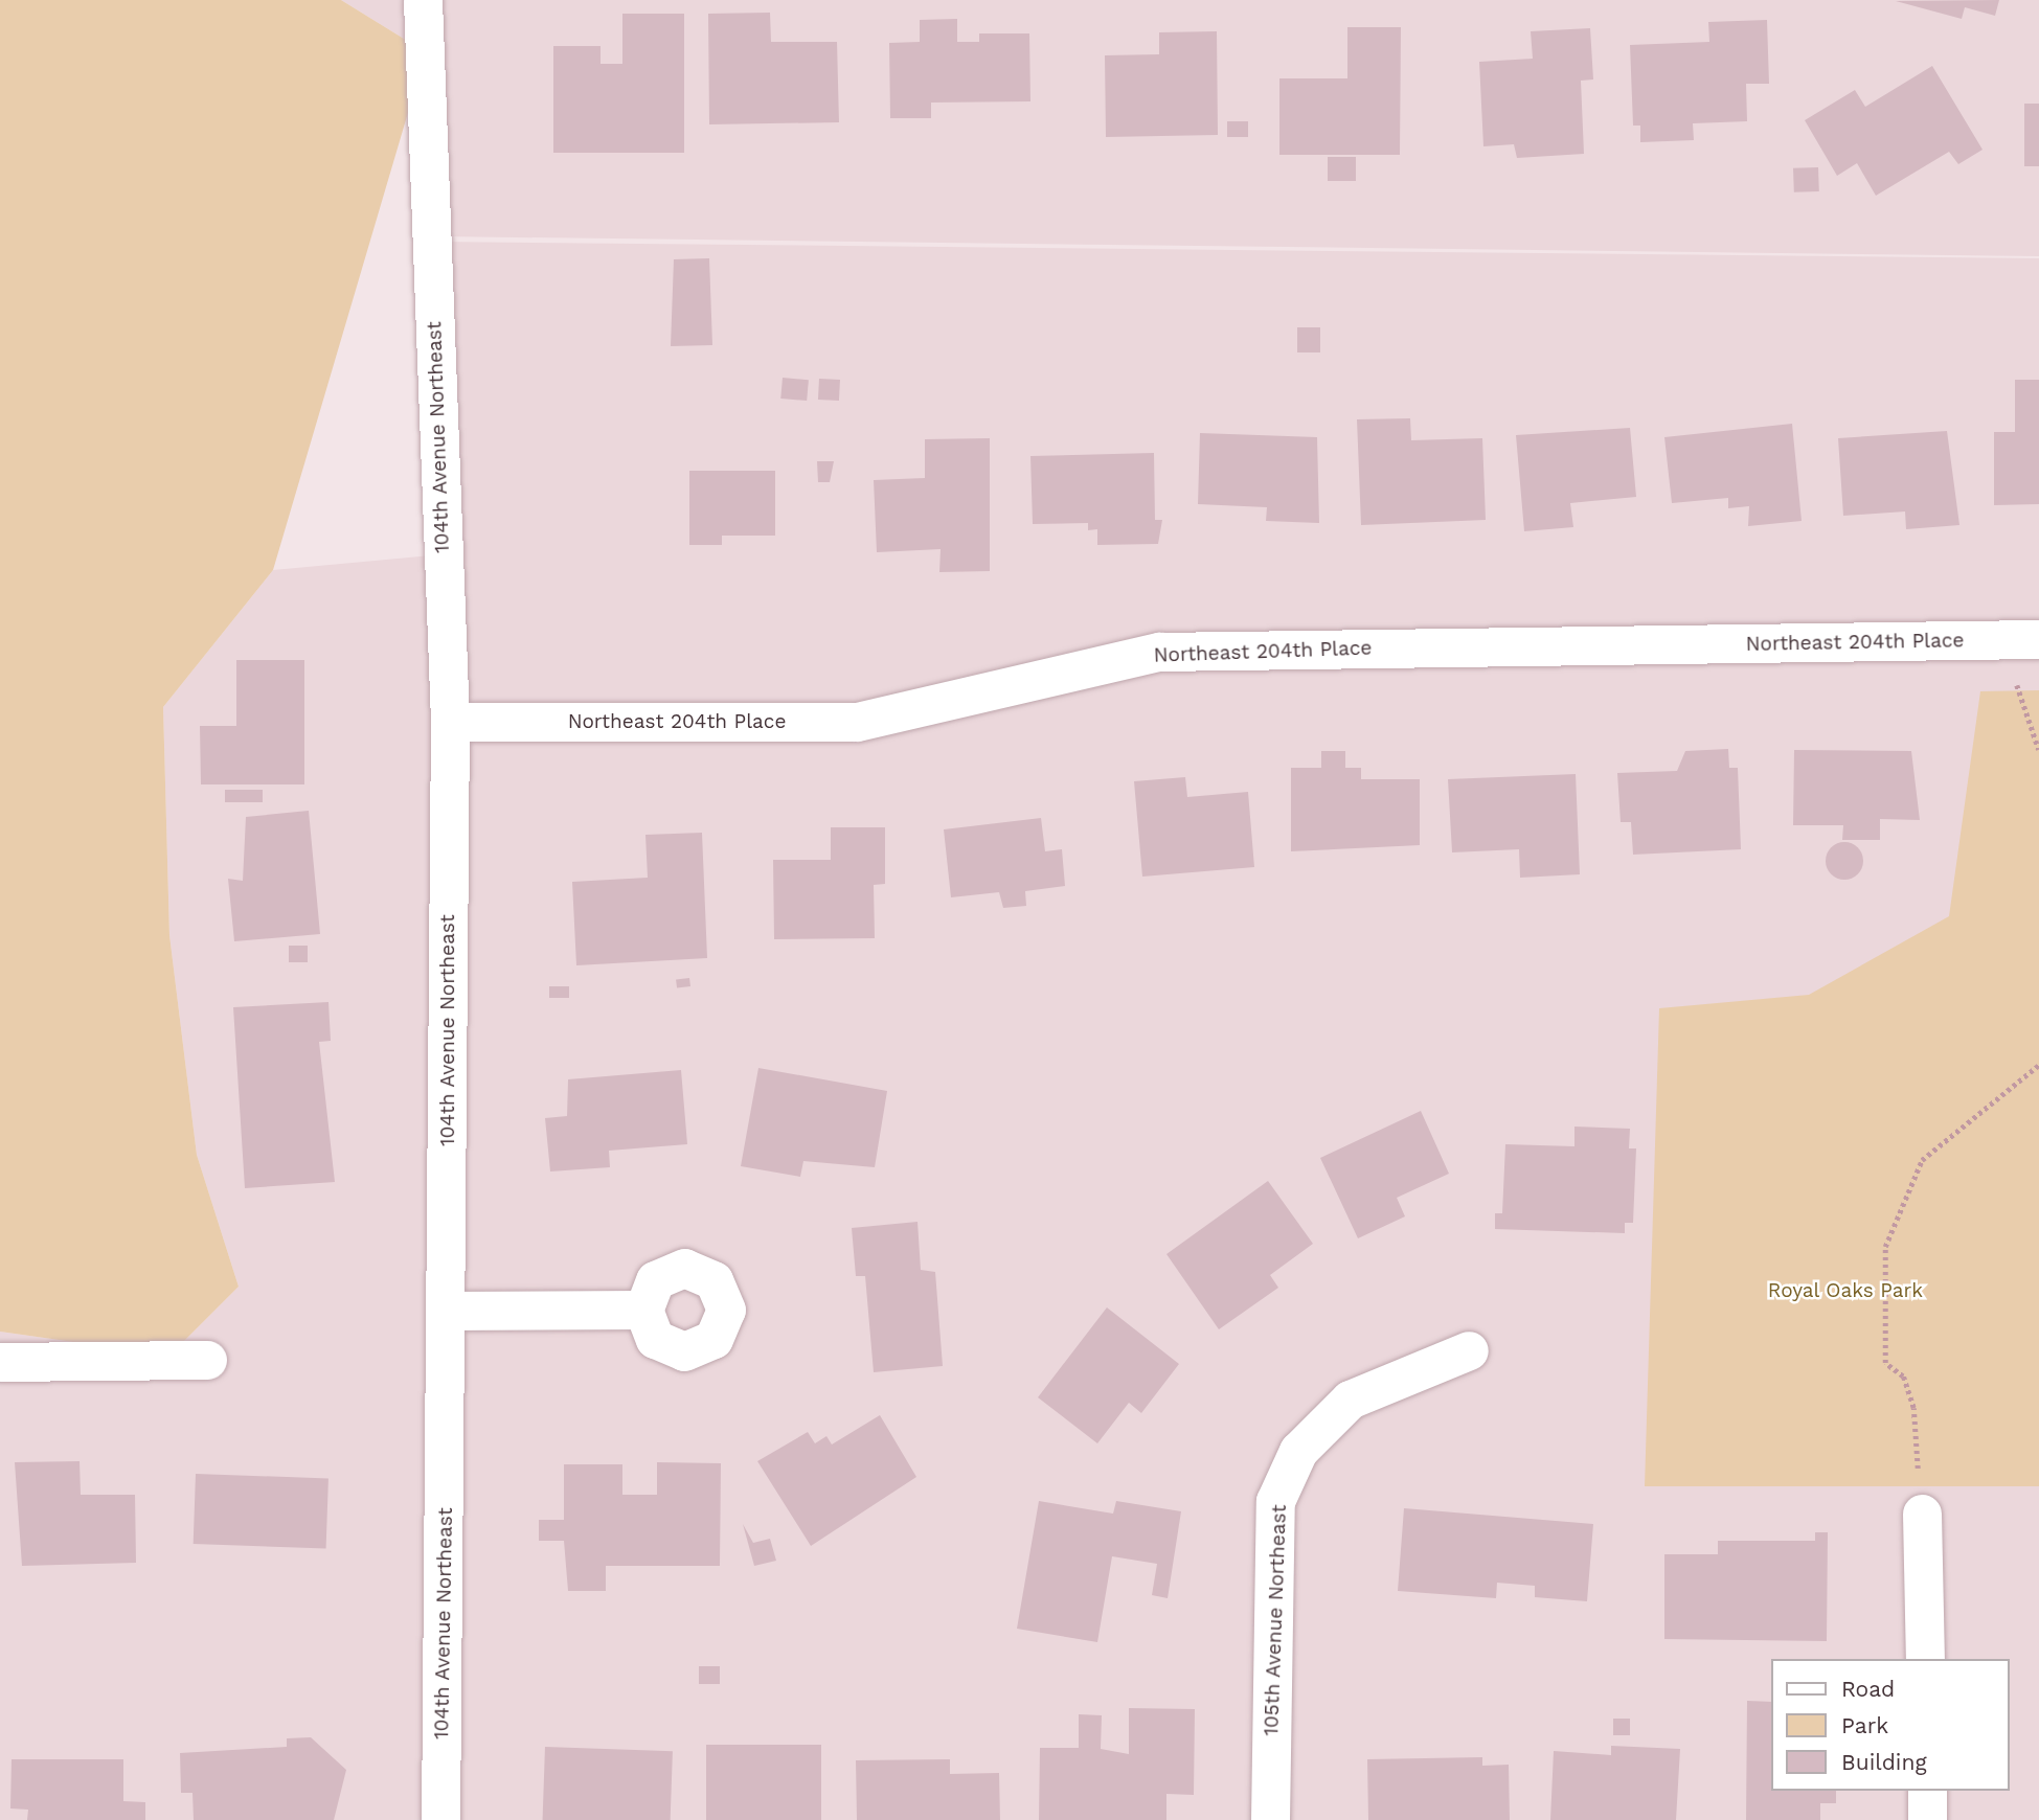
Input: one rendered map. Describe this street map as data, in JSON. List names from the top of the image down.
{
  "streets": {
    "street": ["104th Avenue Northeast", "Northeast 204th Place", "105th Avenue Northeast"]
  },
  "crossings": [
    ["104th Avenue Northeast", "Northeast 204th Place"]
  ],
  "parks": ["Royal Oaks Park"],
  "legend": ["Road", "Park", "Building"]
}
